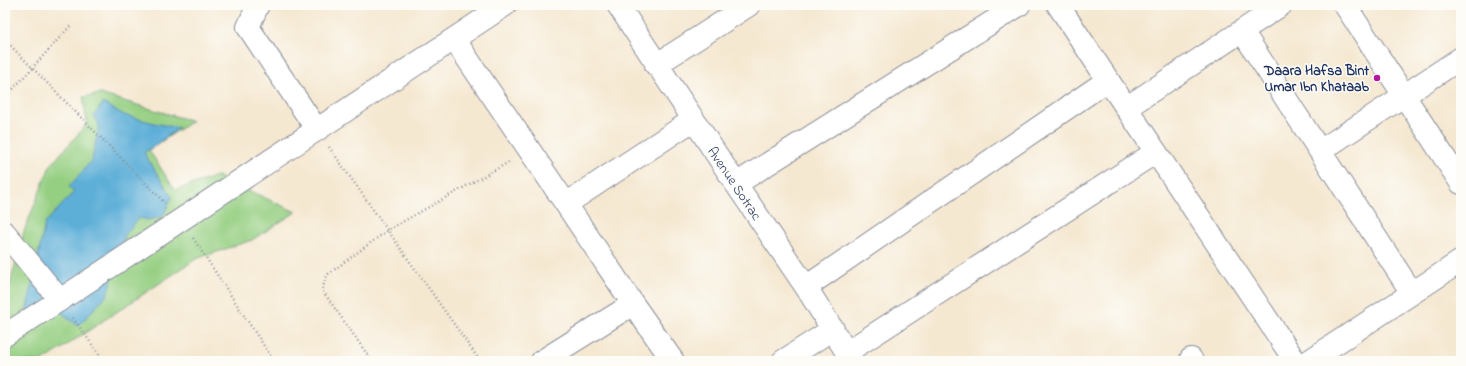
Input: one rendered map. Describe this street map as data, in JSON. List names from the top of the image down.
{
  "streets": {
    "street": ["Avenue Sotrac"]
  },
  "places": ["Daara Hafsa Bint Umar Ibn Khataab"]
}
